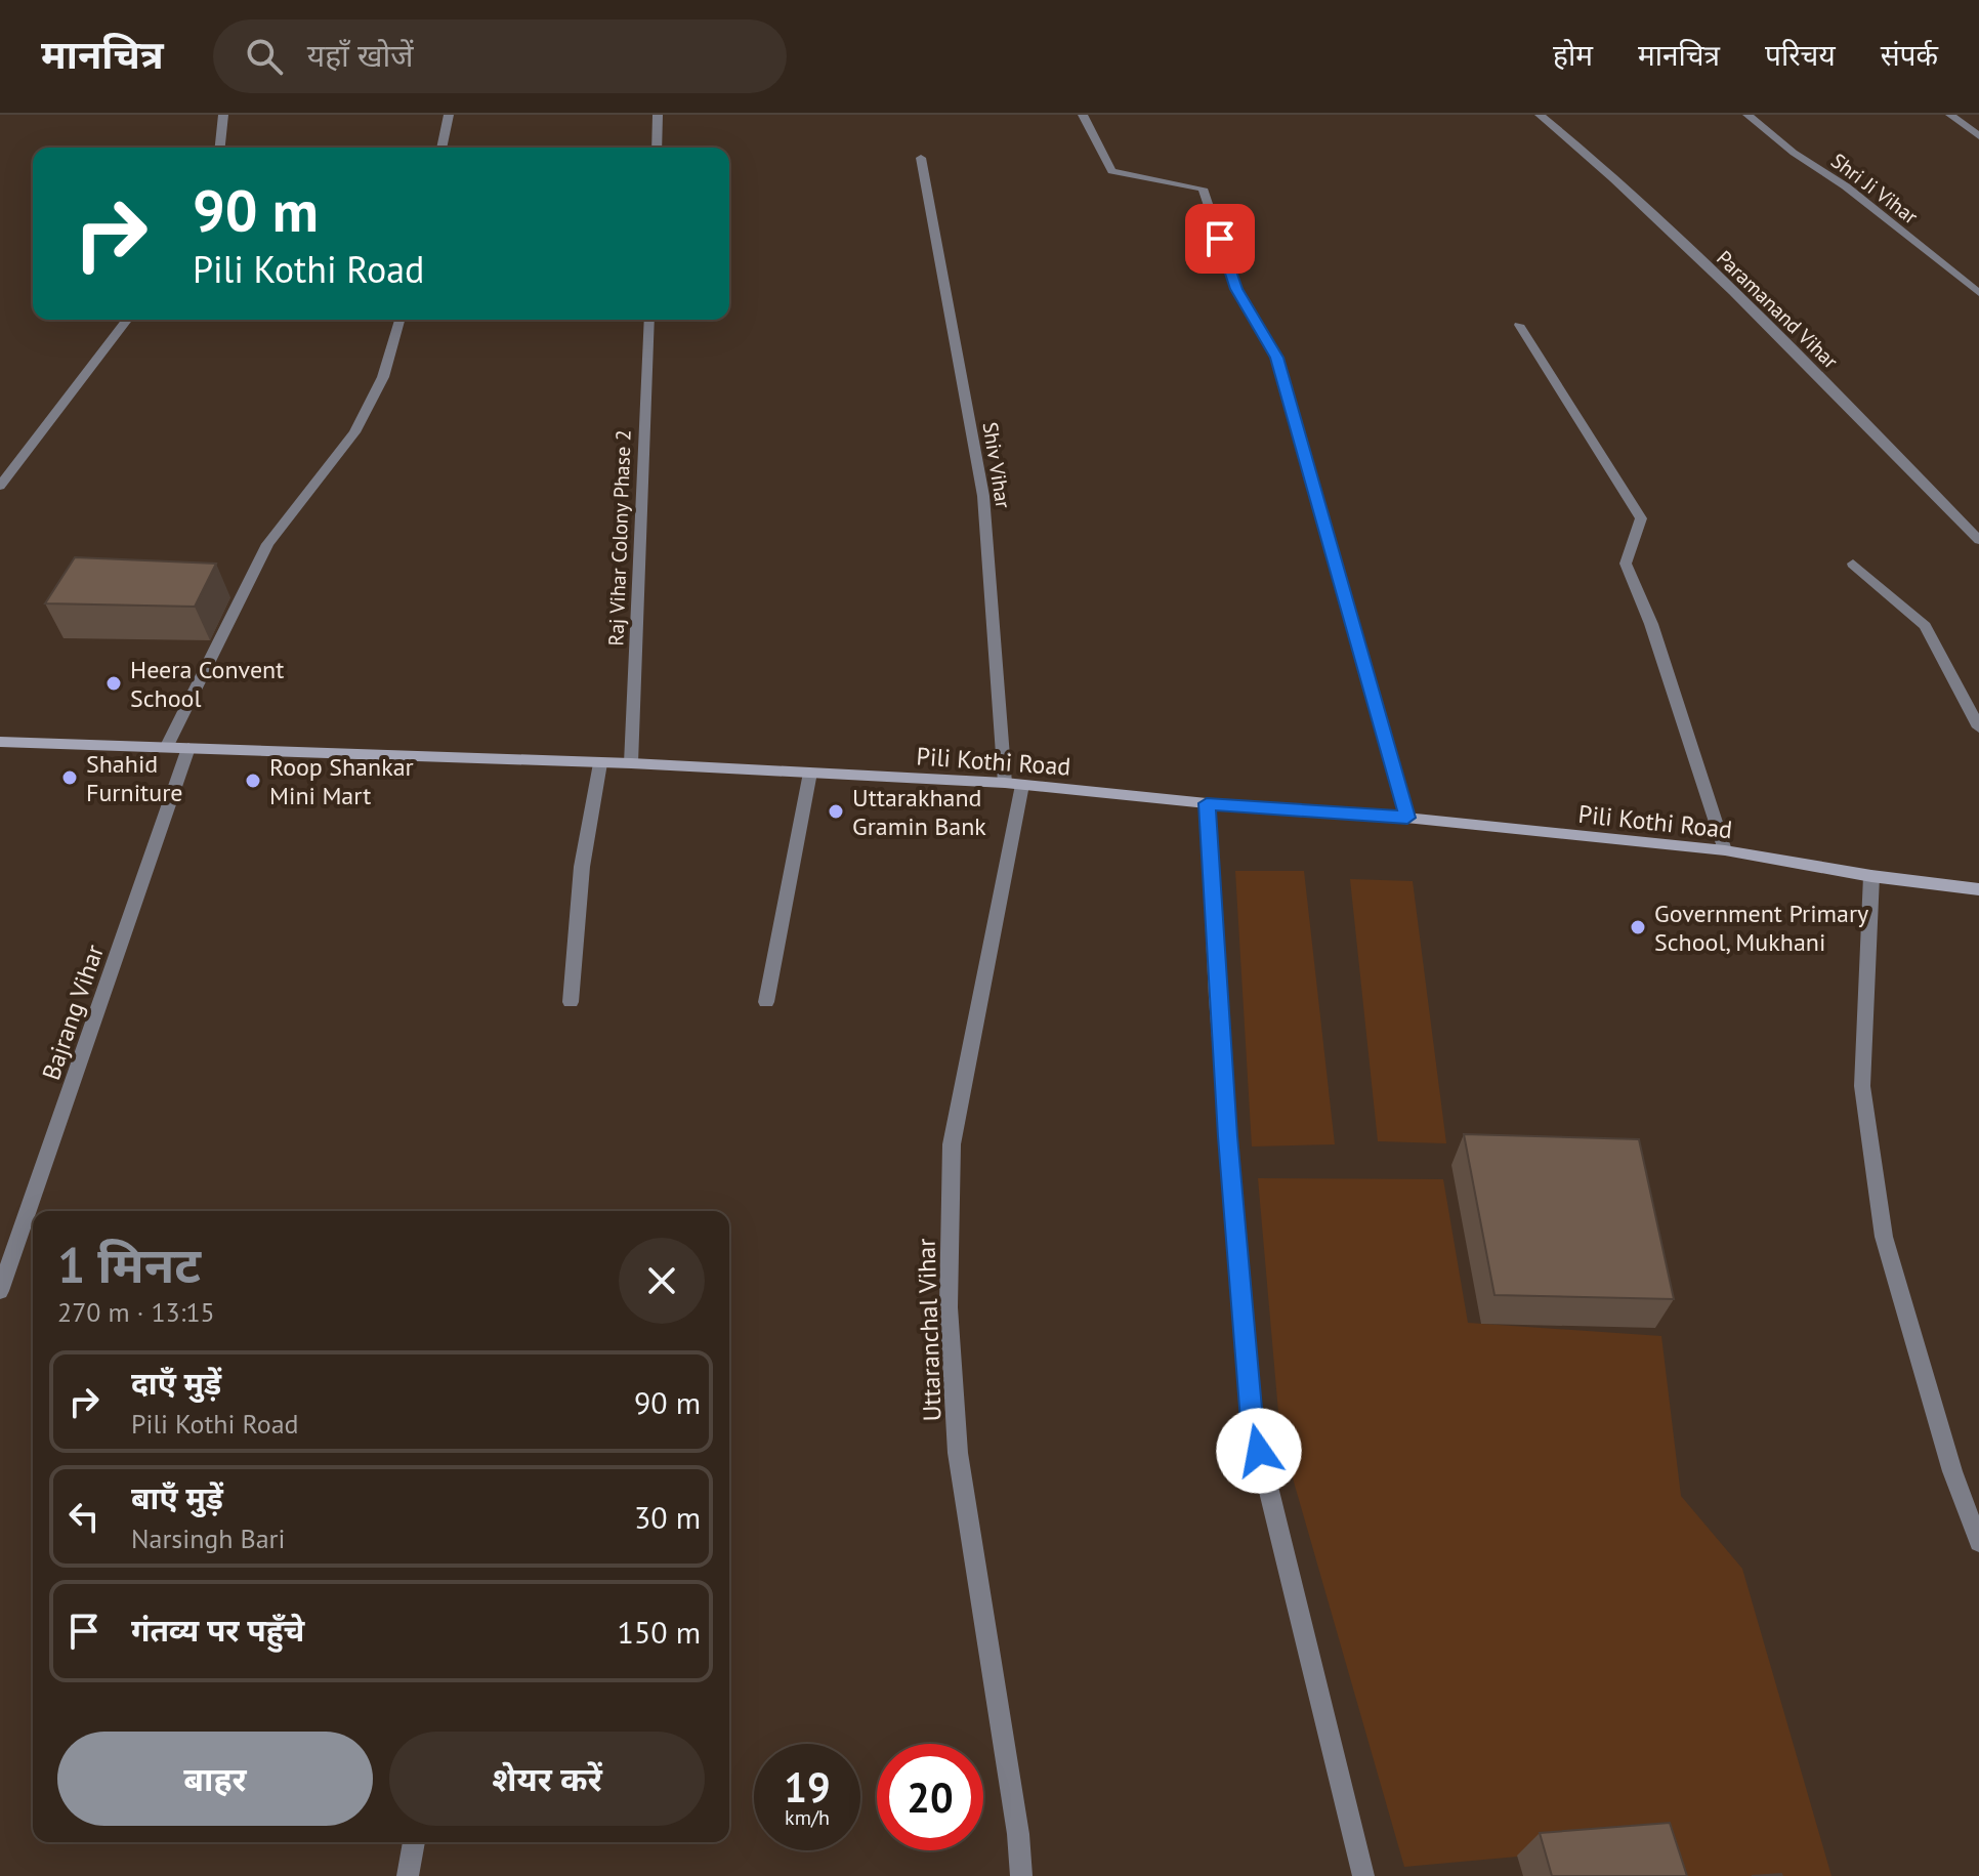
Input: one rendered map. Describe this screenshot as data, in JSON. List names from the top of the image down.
{
  "streets": {
    "street": [
      "Shri Ji Vihar",
      "Paramanand Vihar",
      "Shiv Vihar",
      "Raj Vihar Colony Phase 2",
      "Pili Kothi Road",
      "Bajrang Vihar",
      "Uttaranchal Vihar"
    ]
  },
  "crossings": [
    ["Shiv Vihar", "Pili Kothi Road"],
    ["Shiv Vihar", "Uttaranchal Vihar"],
    ["Raj Vihar Colony Phase 2", "Pili Kothi Road"],
    ["Pili Kothi Road", "Bajrang Vihar"],
    ["Pili Kothi Road", "Uttaranchal Vihar"]
  ],
  "places": [
    "Heera Convent School",
    "Shahid Furniture",
    "Roop Shankar Mini Mart",
    "Uttarakhand Gramin Bank",
    "Government Primary School, Mukhani"
  ],
  "page": {
    "header": "मानचित्र",
    "search": "यहाँ खोजें",
    "nav": [
      "होम",
      "मानचित्र",
      "परिचय",
      "संपर्क"
    ],
    "turn": ["90 m", "Pili Kothi Road"],
    "heading": ["1 मिनट", "270 m · 13:15"],
    "list": [
      {
        "name": "दाएँ मुड़ें",
        "note": "Pili Kothi Road",
        "value": "90 m"
      },
      {
        "name": "बाएँ मुड़ें",
        "note": "Narsingh Bari",
        "value": "30 m"
      },
      {
        "name": "गंतव्य पर पहुँचे",
        "value": "150 m"
      }
    ],
    "buttons": ["बाहर", "शेयर करें"],
    "speed": "19 km/h",
    "limit": "20"
  }
}
